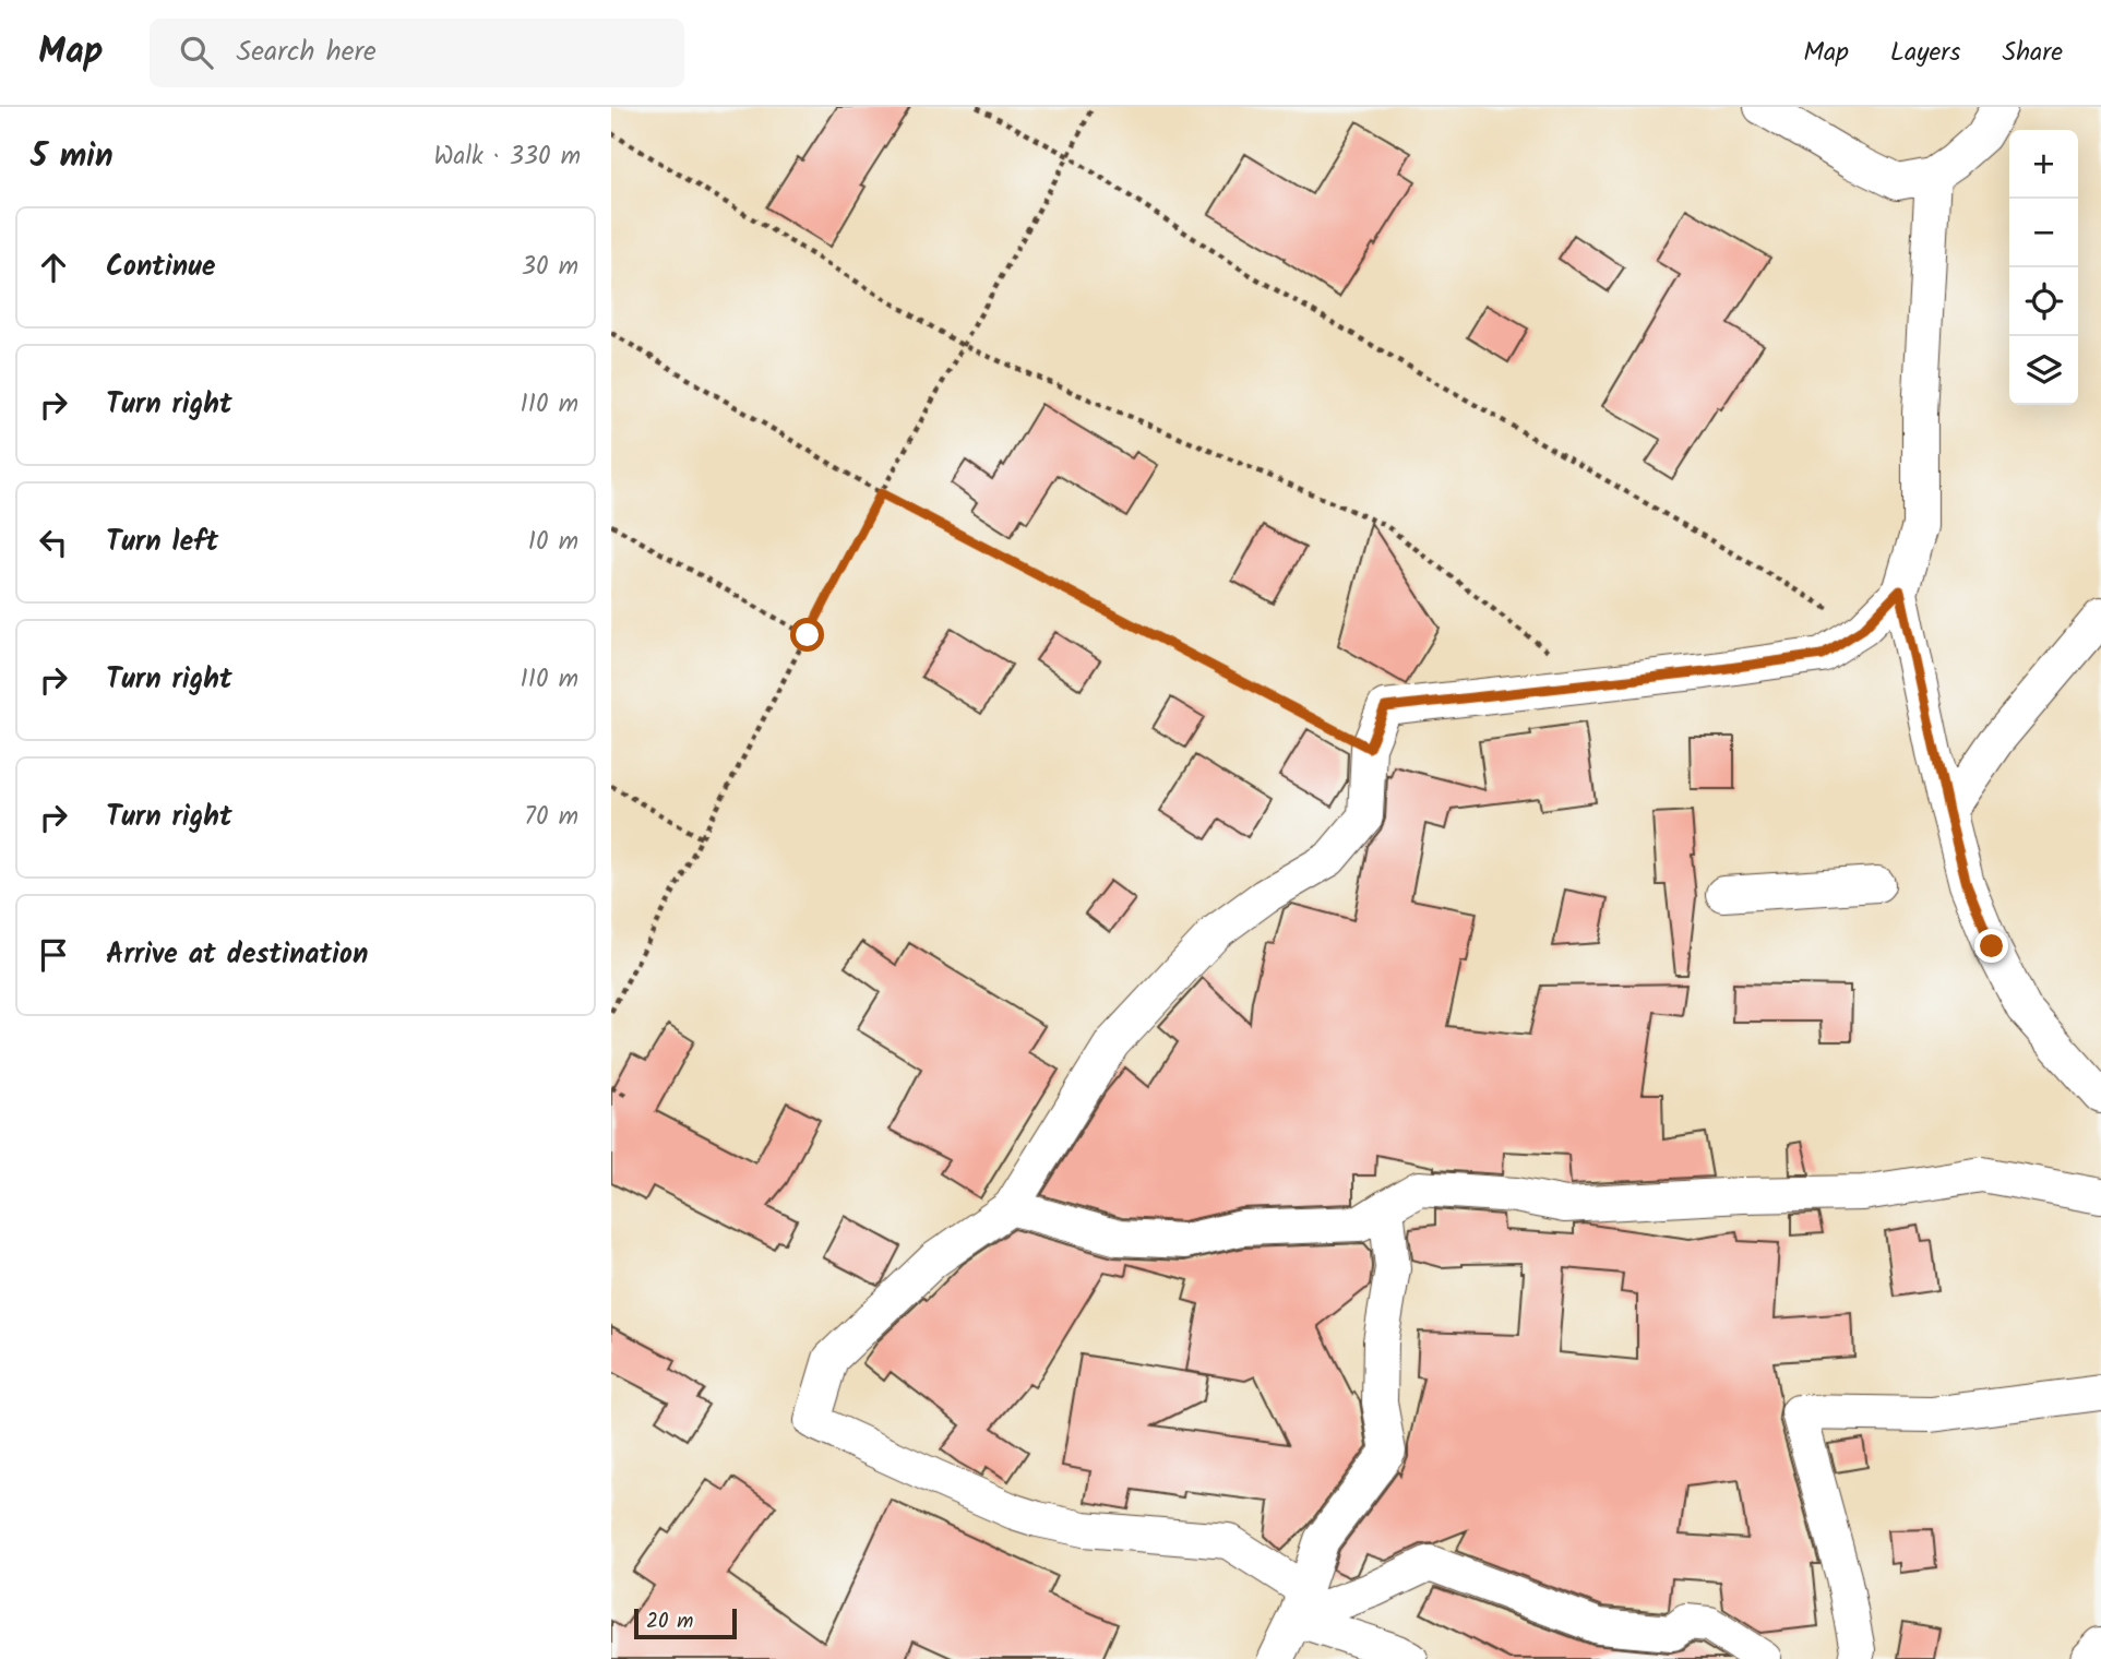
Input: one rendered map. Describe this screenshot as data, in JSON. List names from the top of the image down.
{
  "scale_bar": "20 m",
  "page": {
    "header": "Map",
    "search": "Search here",
    "nav": ["Map", "Layers", "Share"],
    "heading": ["5 min", "Walk · 330 m"],
    "map_buttons": ["+", "−"],
    "list": [
      ["Continue", "30 m"],
      ["Turn right", "110 m"],
      ["Turn left", "10 m"],
      ["Turn right", "110 m"],
      ["Turn right", "70 m"],
      "Arrive at destination"
    ],
    "scale": "20 m"
  }
}
